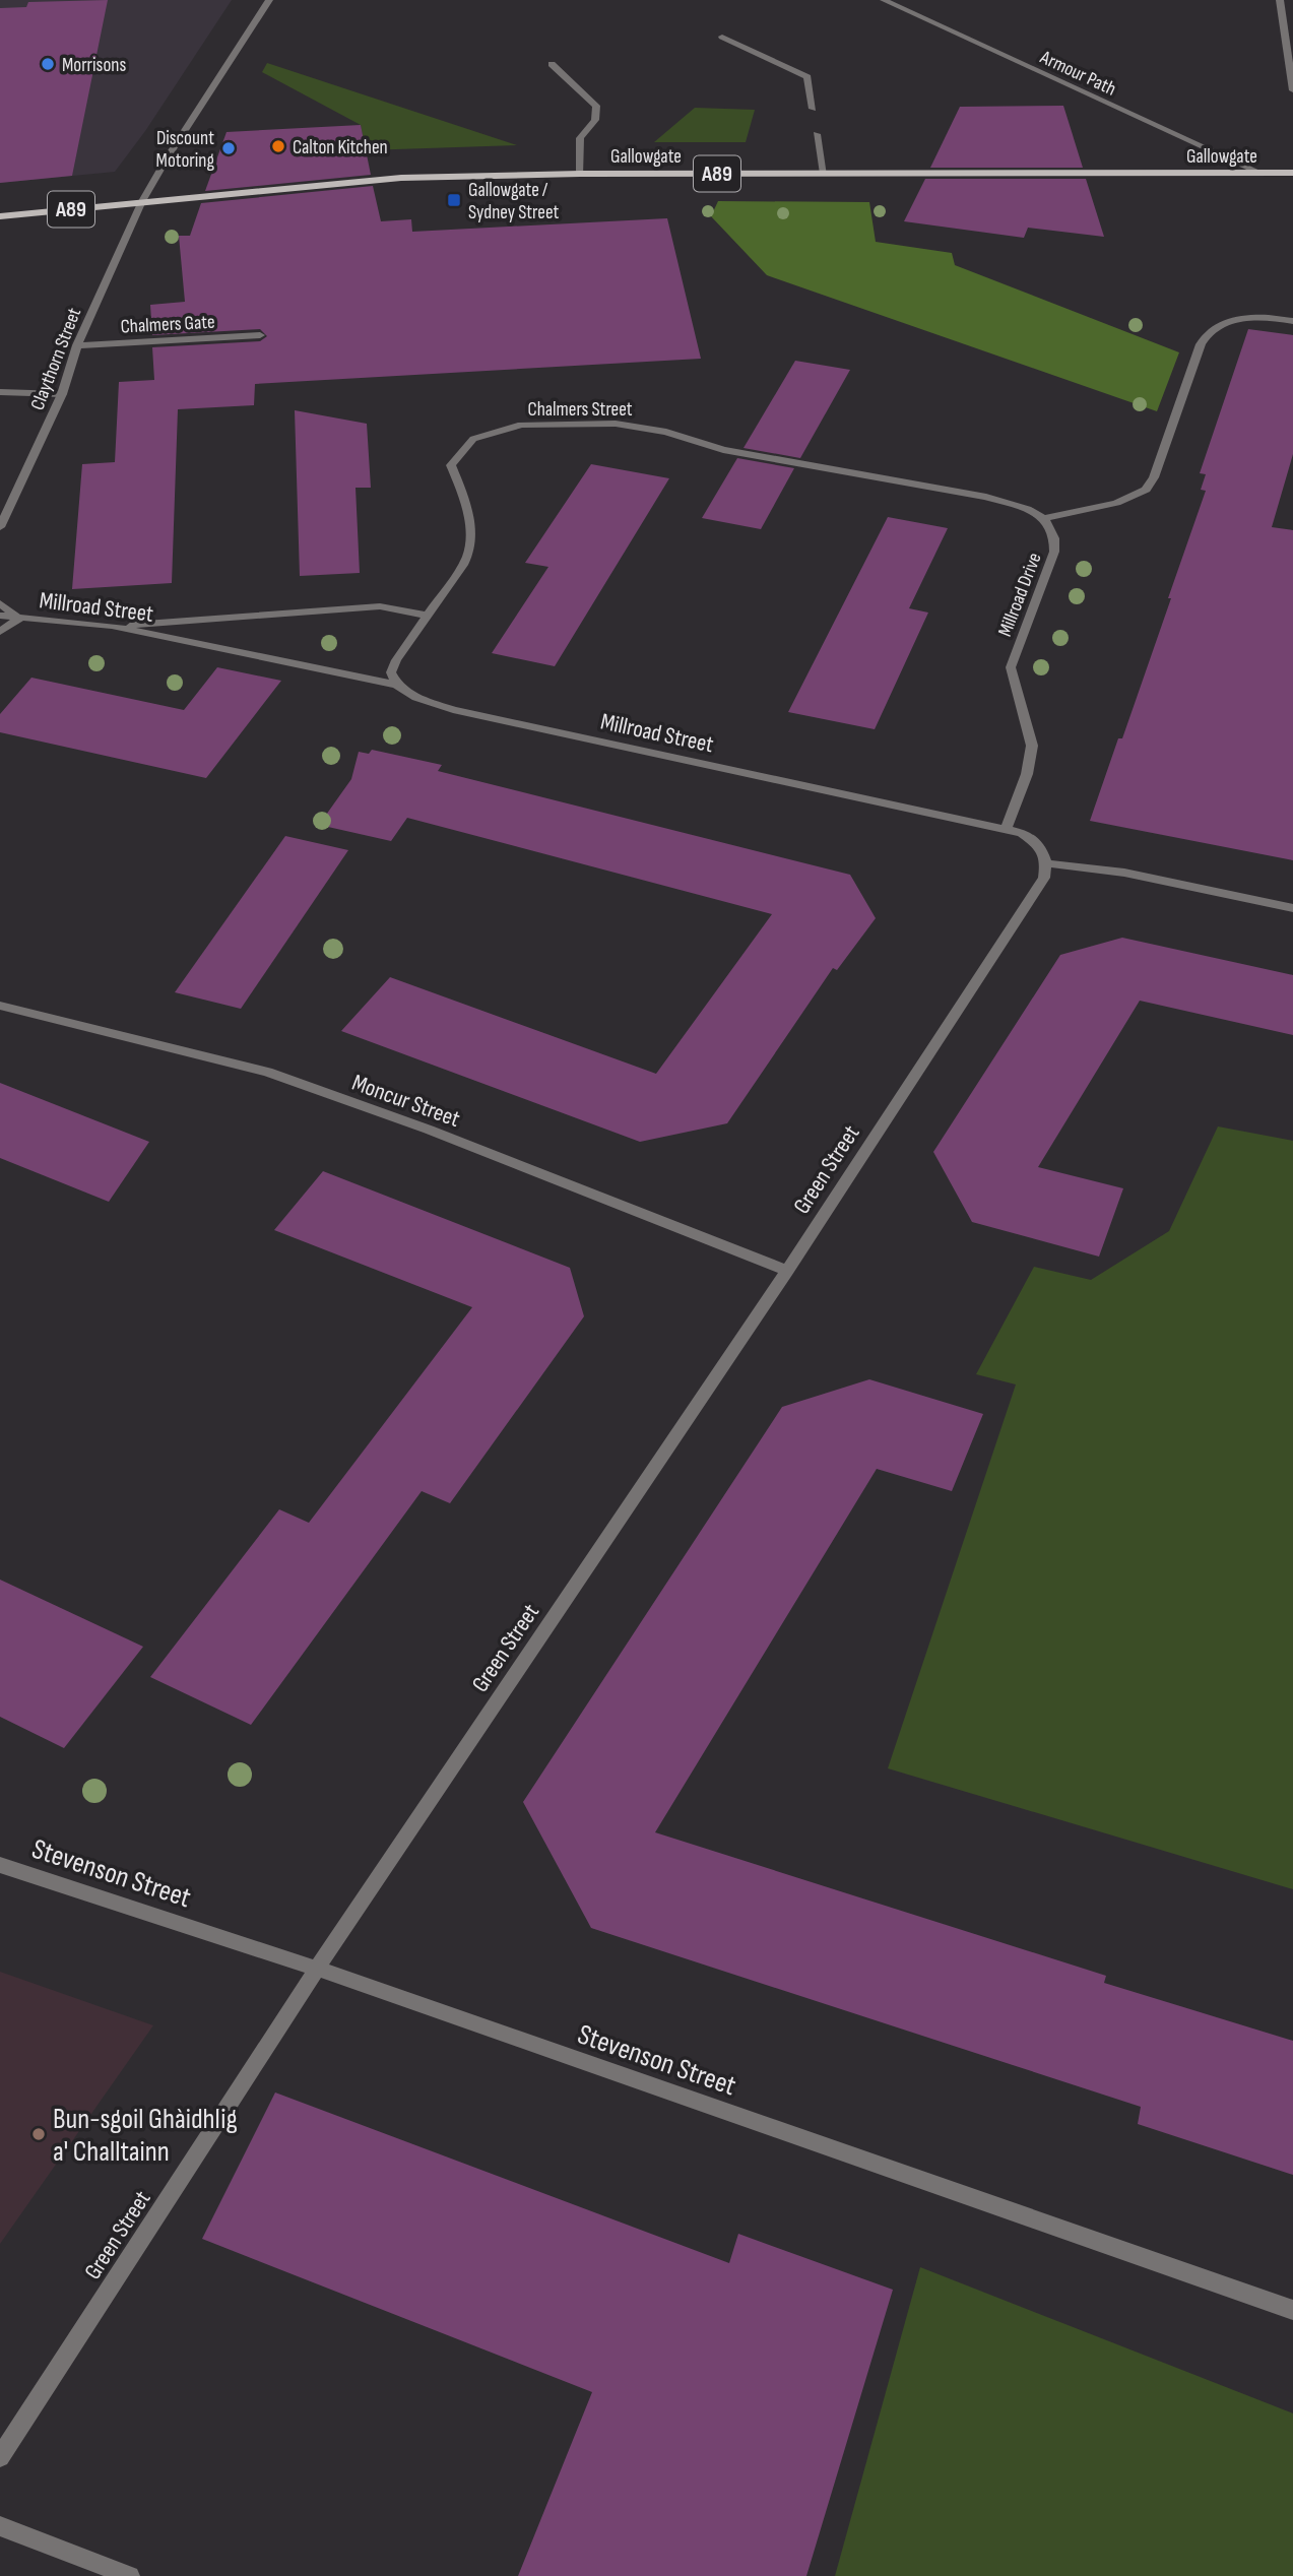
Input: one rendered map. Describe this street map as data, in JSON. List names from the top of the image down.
{
  "streets": {
    "main road": ["Gallowgate", "A89"],
    "street": [
      "Armour Path",
      "Chalmers Gate",
      "Claythorn Street",
      "Chalmers Street",
      "Millroad Drive",
      "Millroad Street",
      "Moncur Street",
      "Green Street",
      "Stevenson Street"
    ]
  },
  "crossings": [
    ["Armour Path", "Gallowgate"],
    ["Gallowgate", "Claythorn Street"],
    ["Chalmers Gate", "Claythorn Street"],
    ["Chalmers Street", "Millroad Drive"],
    ["Chalmers Street", "Millroad Street"],
    ["Millroad Drive", "Millroad Street"],
    ["Millroad Street", "Green Street"],
    ["Moncur Street", "Green Street"],
    ["Green Street", "Stevenson Street"]
  ],
  "places": {
    "other": [
      "Morrisons",
      "Calton Kitchen",
      "Discount Motoring",
      "Bun-sgoil Ghàidhlig a' Challtainn"
    ],
    "transit": ["Gallowgate / Sydney Street"]
  }
}
